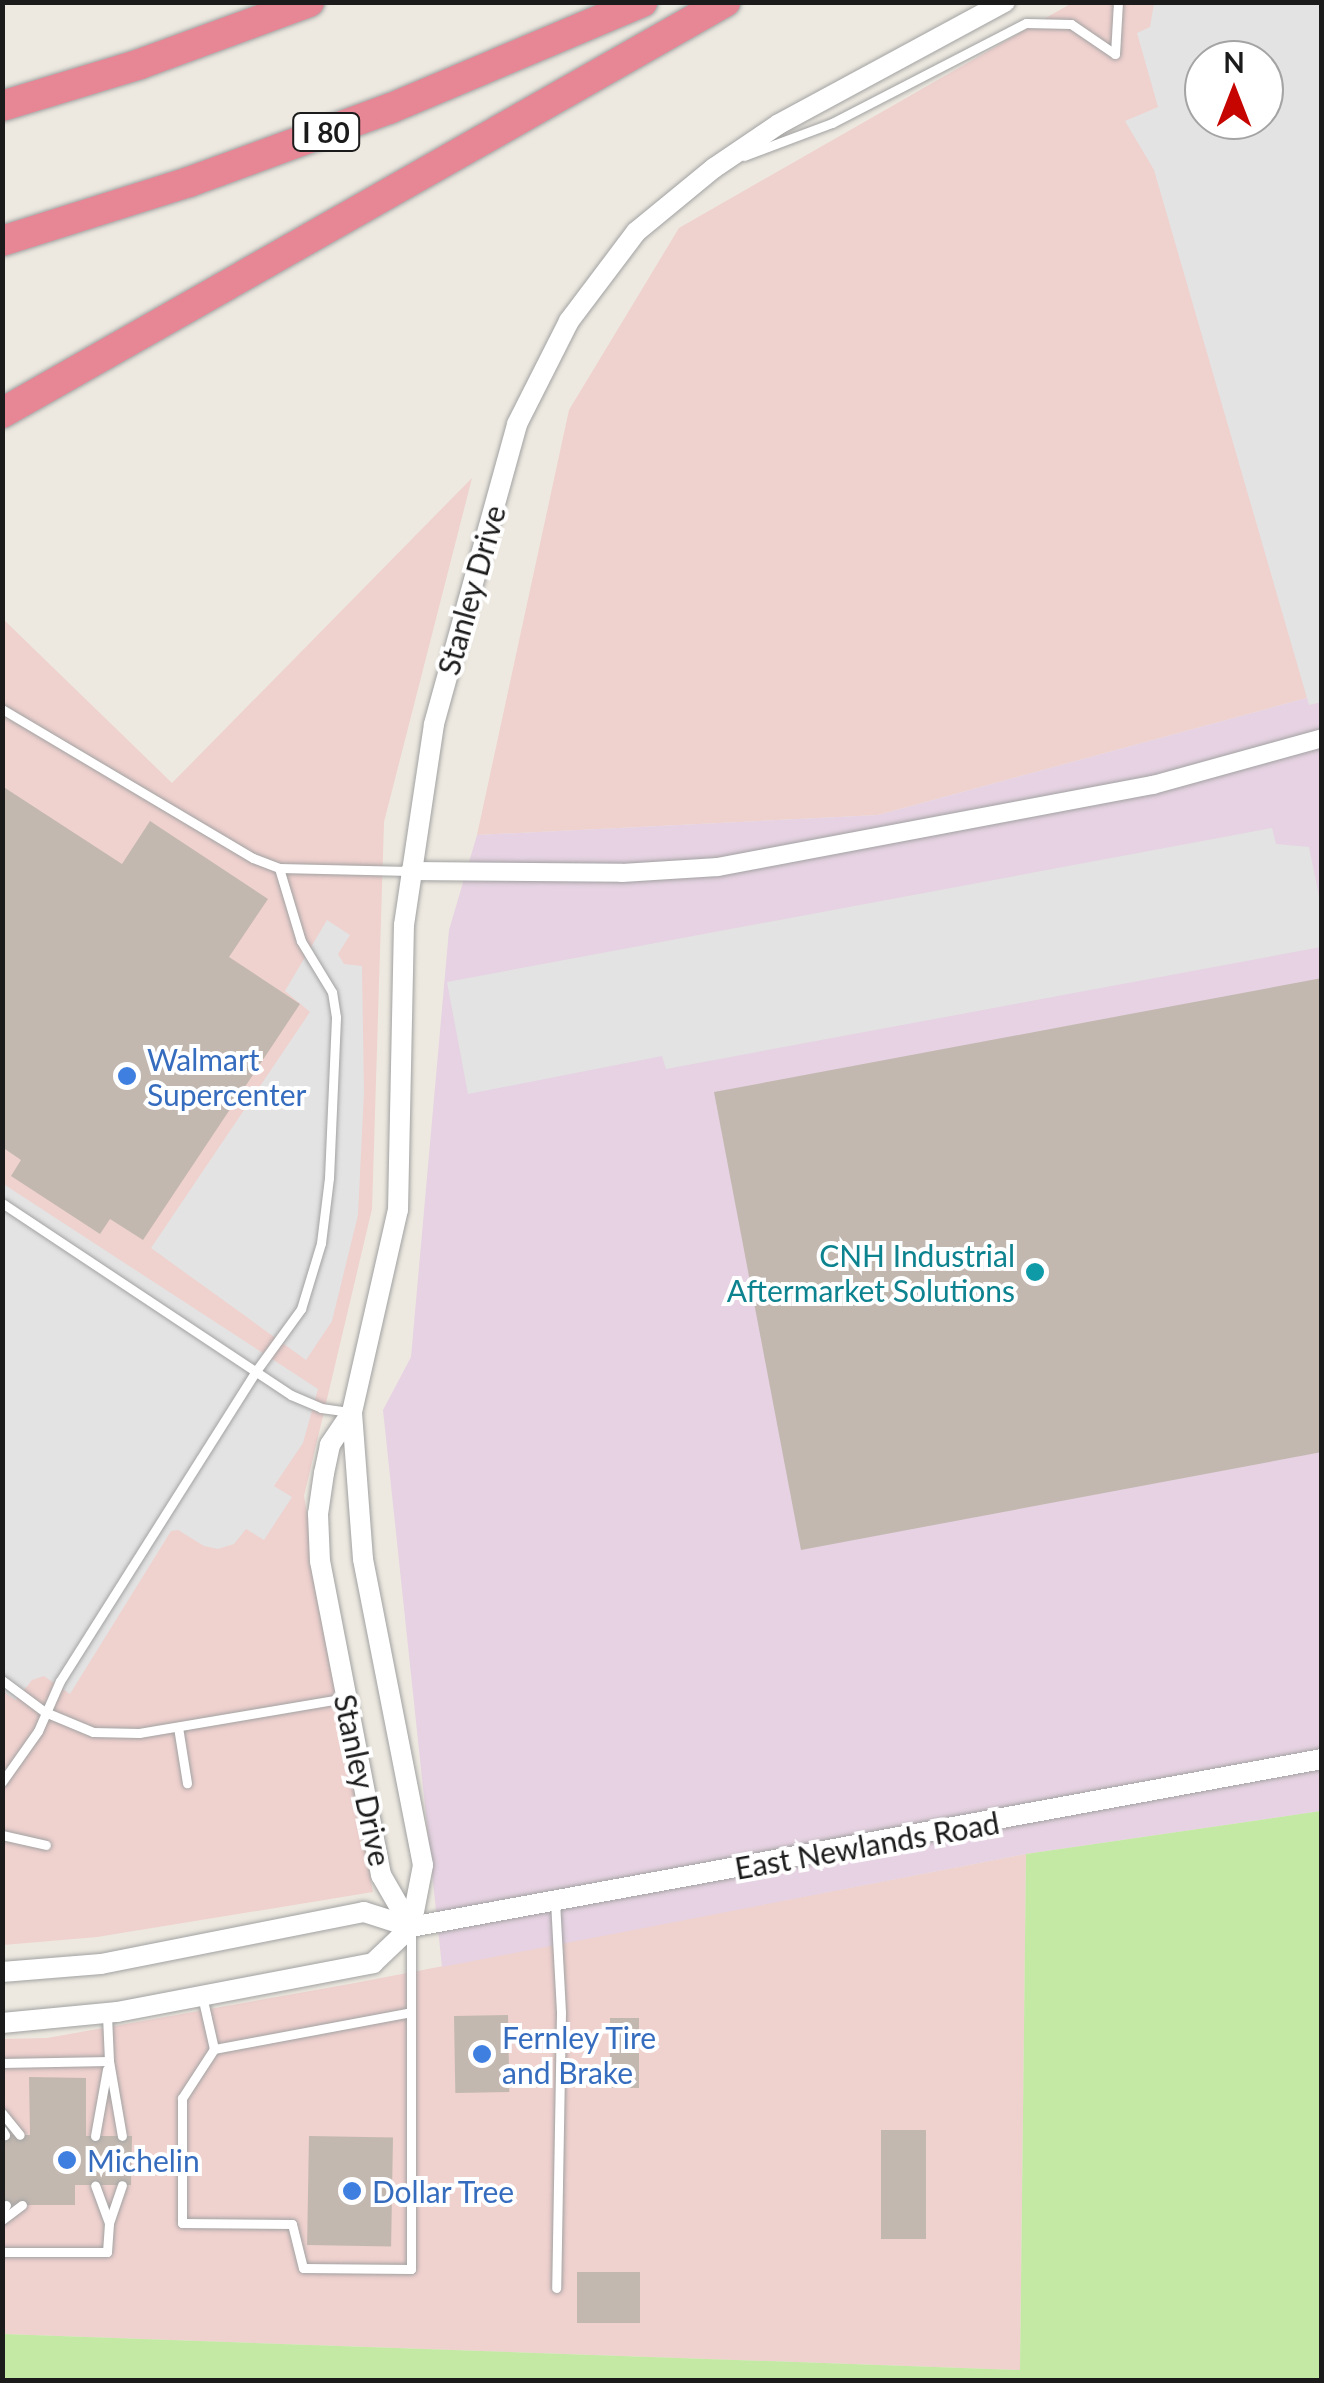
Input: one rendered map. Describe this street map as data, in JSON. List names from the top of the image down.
{
  "streets": {
    "highway": ["I 80"],
    "street": ["Stanley Drive", "East Newlands Road"]
  },
  "crossings": [
    ["Stanley Drive", "East Newlands Road"]
  ],
  "places": [
    "Walmart Supercenter",
    "CNH Industrial Aftermarket Solutions",
    "Fernley Tire and Brake",
    "Michelin",
    "Dollar Tree"
  ],
  "north": "top"
}
